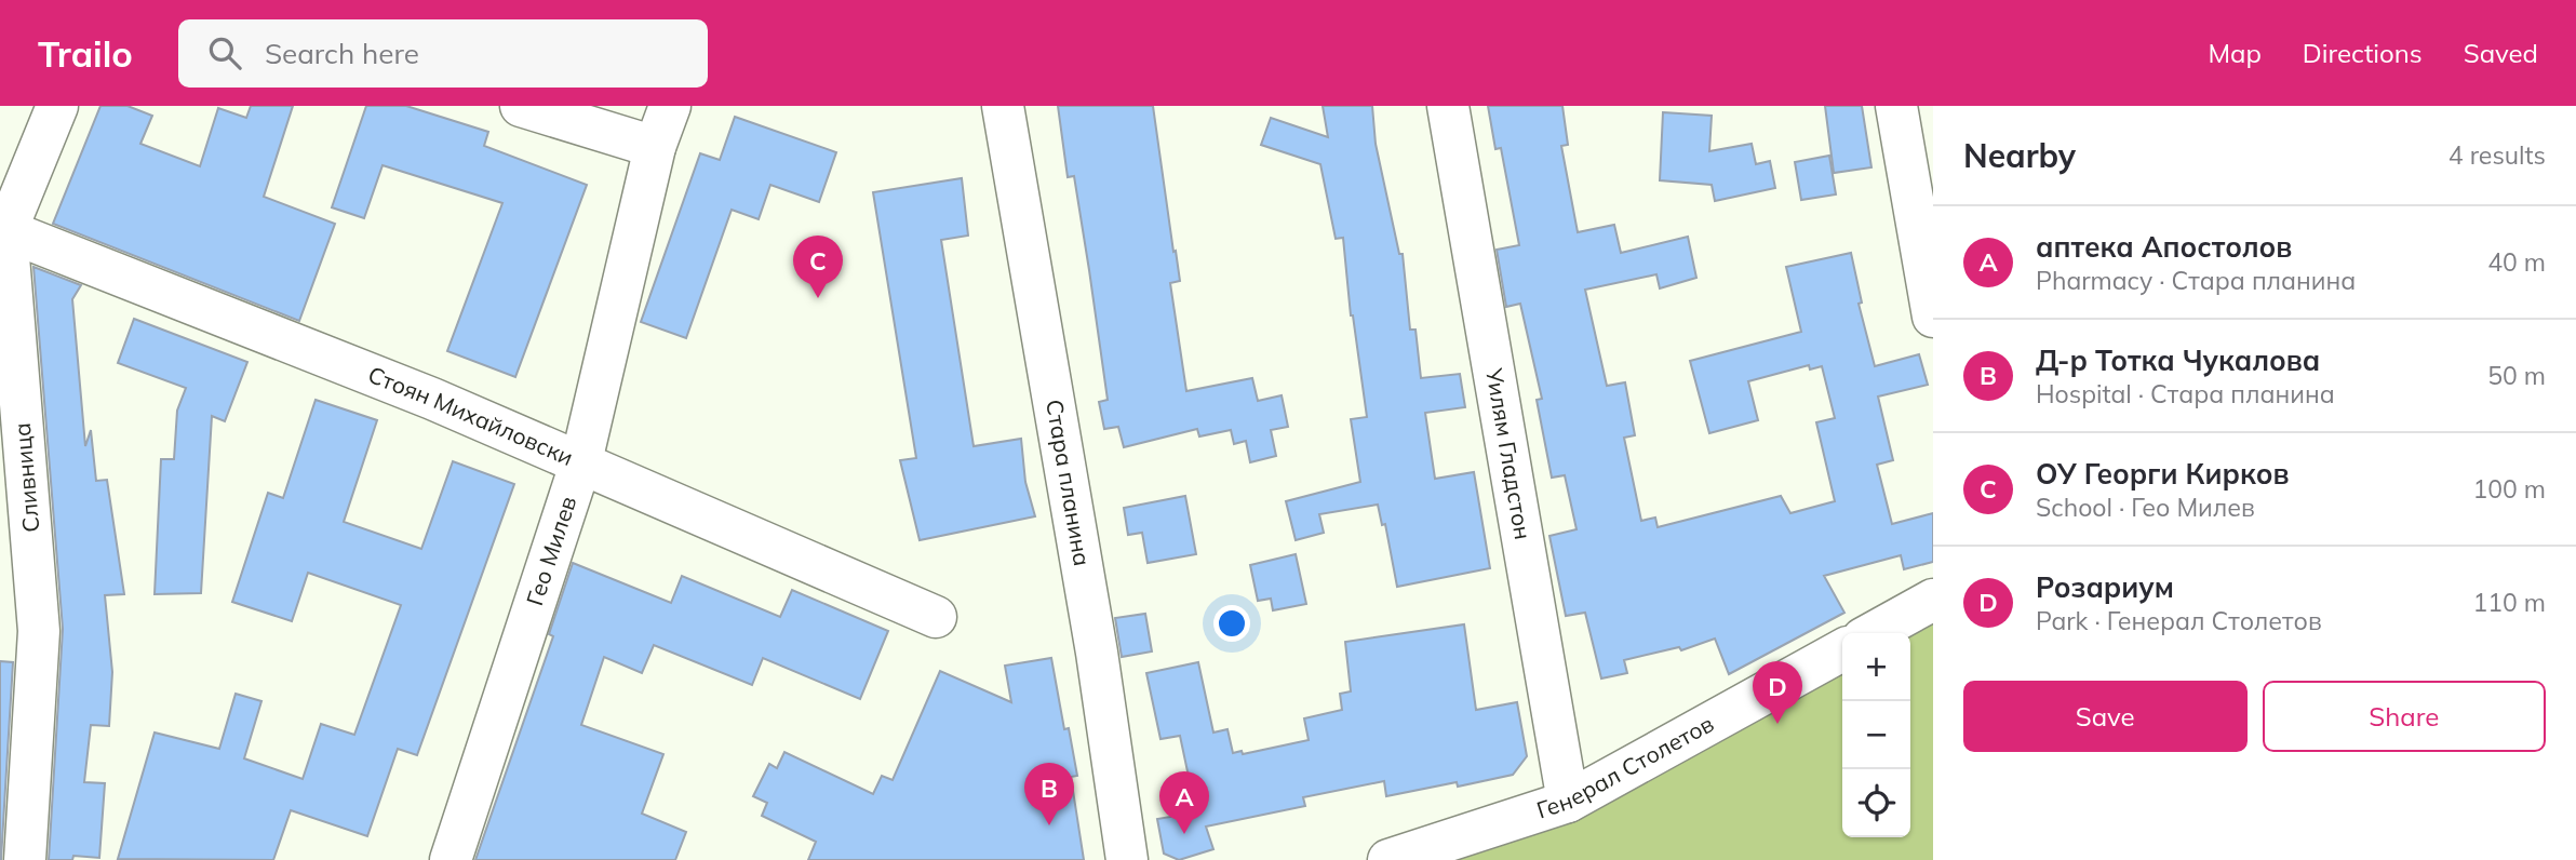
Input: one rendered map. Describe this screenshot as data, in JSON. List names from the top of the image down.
{
  "streets": {
    "street": [
      "Стоян Михайловски",
      "Уилям Гладстон",
      "Сливница",
      "Стара планина",
      "Гео Милев",
      "Генерал Столетов"
    ]
  },
  "crossings": [
    ["Стоян Михайловски", "Сливница"],
    ["Стоян Михайловски", "Гео Милев"],
    ["Уилям Гладстон", "Генерал Столетов"]
  ],
  "page": {
    "header": "Trailo",
    "search": "Search here",
    "nav": ["Map", "Directions", "Saved"],
    "heading": ["Nearby", "4 results"],
    "list": [
      {
        "mark": "A",
        "name": "аптека Апостолов",
        "note": "Pharmacy · Стара планина",
        "value": "40 m"
      },
      {
        "mark": "B",
        "name": "Д-р Тотка Чукалова",
        "note": "Hospital · Стара планина",
        "value": "50 m"
      },
      {
        "mark": "C",
        "name": "ОУ Георги Кирков",
        "note": "School · Гео Милев",
        "value": "100 m"
      },
      {
        "mark": "D",
        "name": "Розариум",
        "note": "Park · Генерал Столетов",
        "value": "110 m"
      }
    ],
    "pins": [
      "C",
      "D",
      "B",
      "A"
    ],
    "map_buttons": ["+", "−"],
    "buttons": ["Save", "Share"]
  }
}
